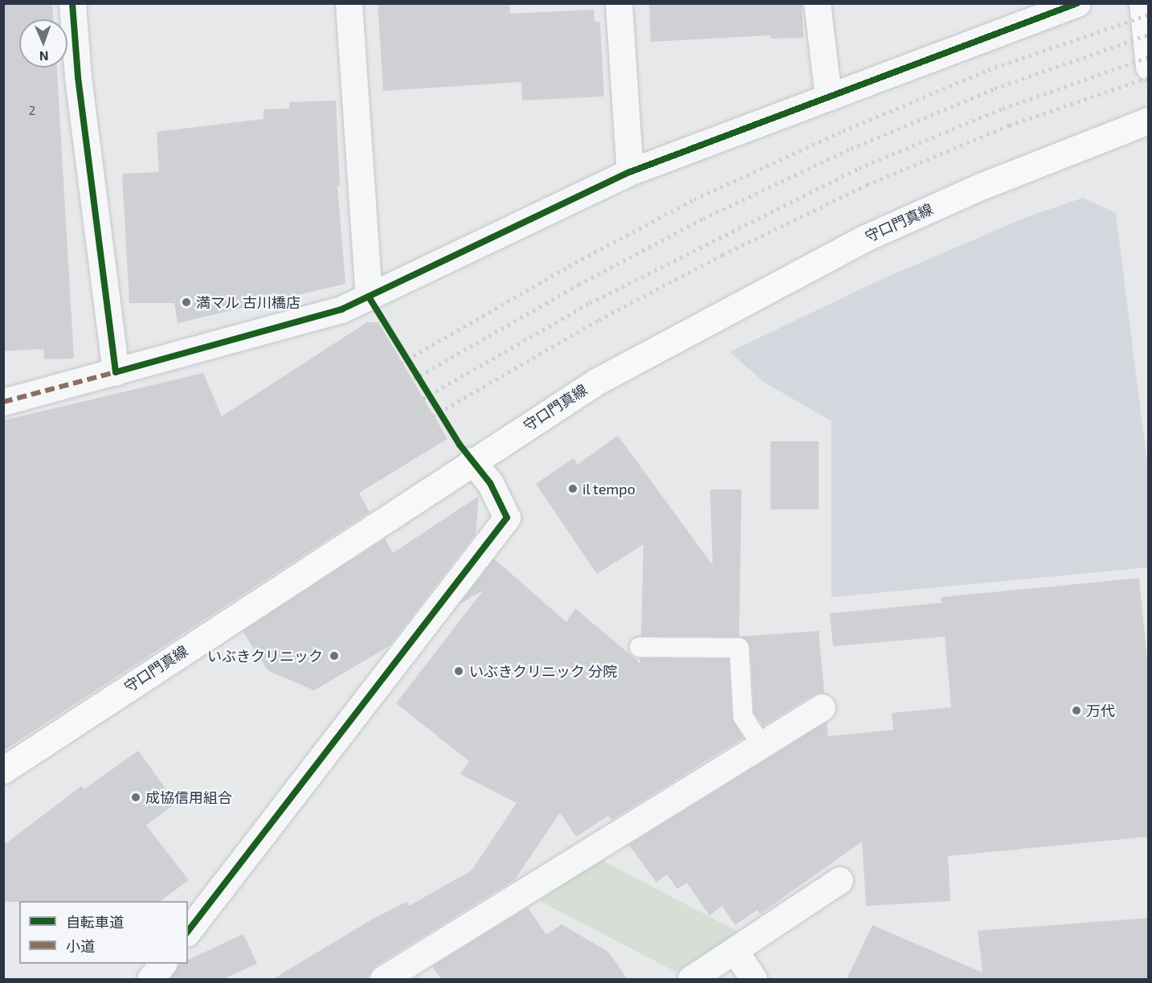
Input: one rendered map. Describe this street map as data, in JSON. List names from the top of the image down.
{
  "streets": {
    "main road": ["守口門真線"]
  },
  "places": [
    "満マル 古川橋店",
    "il tempo",
    "いぶきクリニック",
    "いぶきクリニック 分院",
    "万代",
    "成協信用組合"
  ],
  "house_numbers": ["2"],
  "legend": ["自転車道", "小道"],
  "north": "bottom"
}
